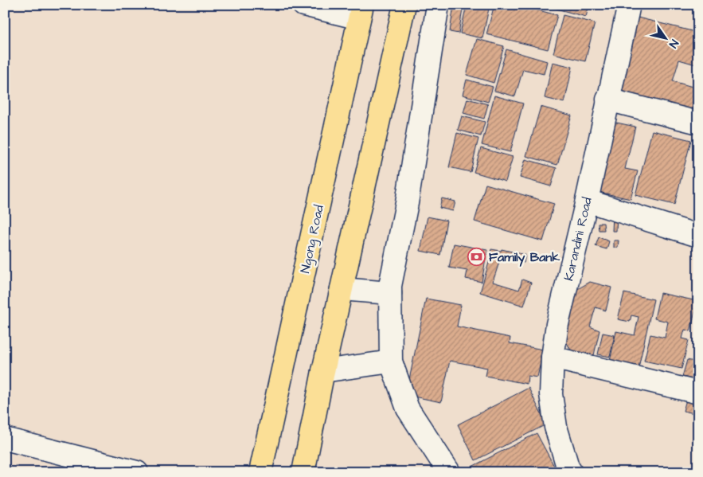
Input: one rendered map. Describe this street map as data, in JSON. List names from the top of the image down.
{
  "streets": {
    "main road": ["Ngong Road"],
    "street": ["Karandini Road"]
  },
  "places": {
    "bank": ["Family Bank"]
  },
  "north": "bottom right"
}
